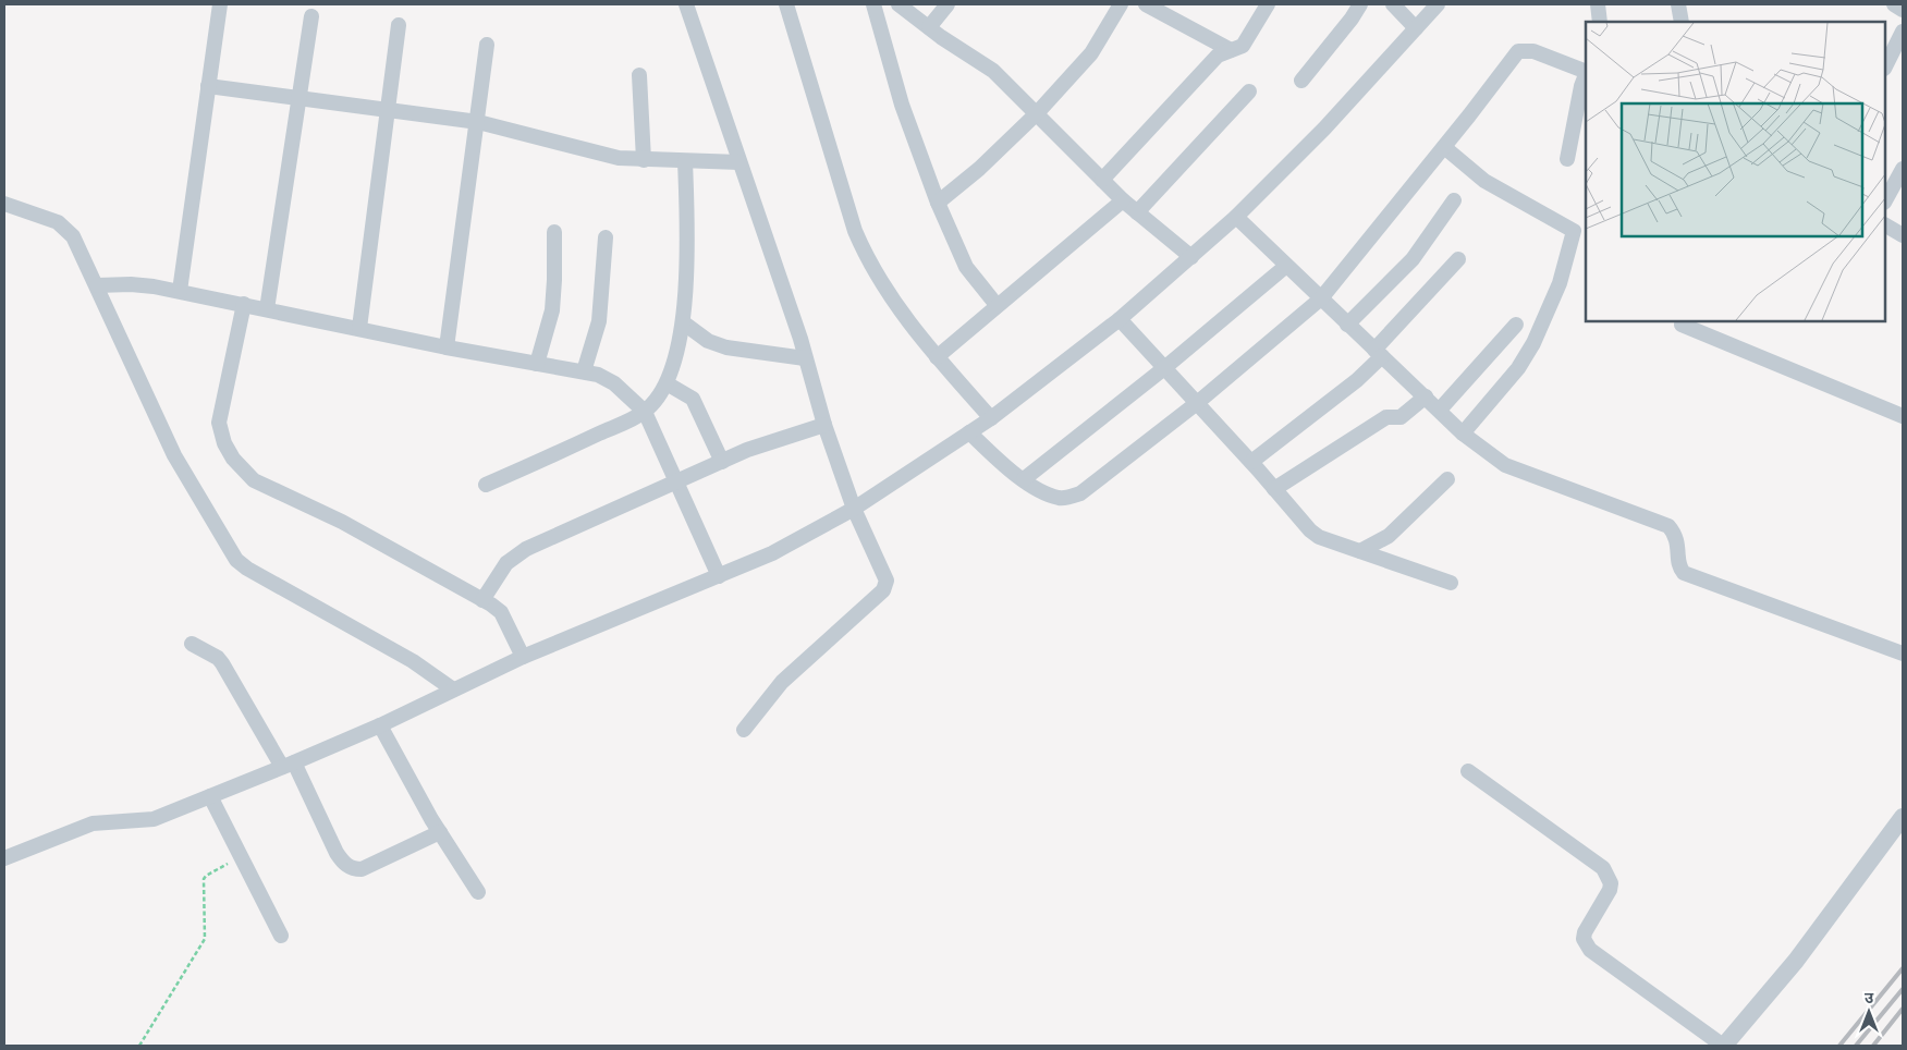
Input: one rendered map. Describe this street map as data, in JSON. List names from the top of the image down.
{
  "north": "top"
}
